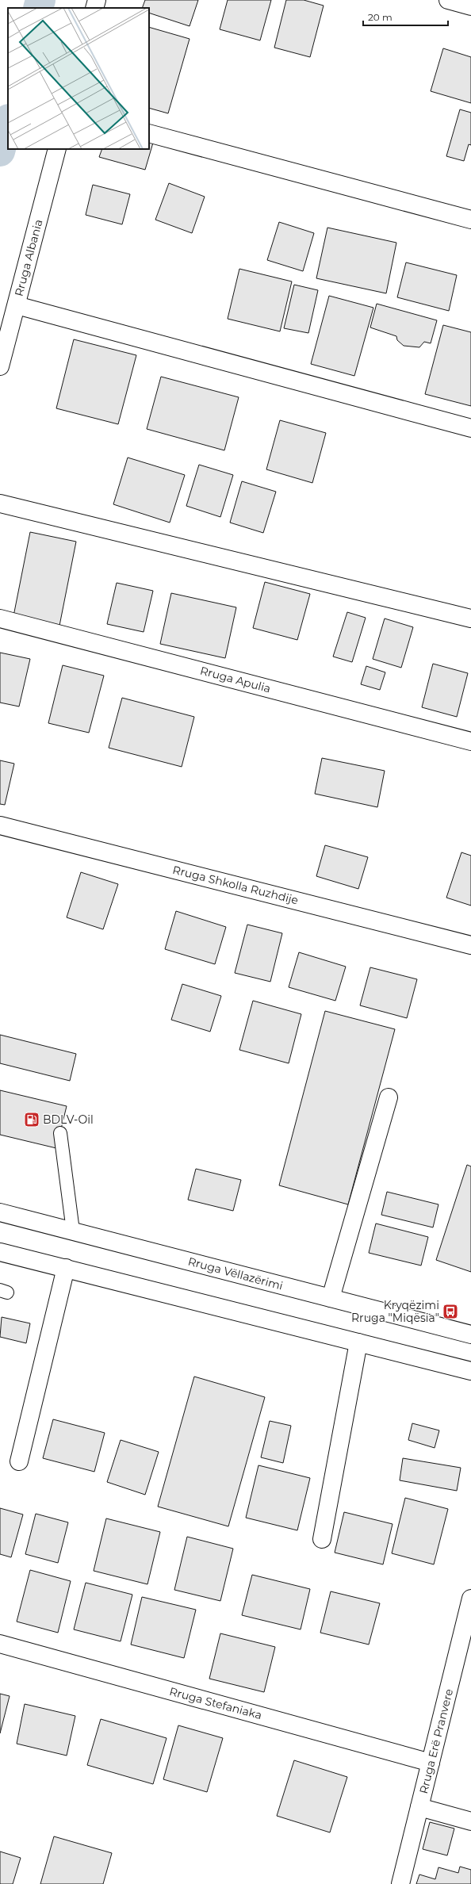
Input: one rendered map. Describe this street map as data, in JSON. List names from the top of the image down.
{
  "streets": {
    "street": [
      "Rruga Albania",
      "Rruga Apulia",
      "Rruga Shkolla Ruzhdije",
      "Rruga Vëllazërimi",
      "Rruga Stefaniaka",
      "Rruga Erë Pranvere"
    ]
  },
  "crossings": [
    ["Rruga Stefaniaka", "Rruga Erë Pranvere"]
  ],
  "places": {
    "fuel station": ["BDLV-Oil"],
    "bus stop": ["Kryqëzimi Rruga \"Miqësia\""]
  },
  "scale_bar": "20 m"
}
